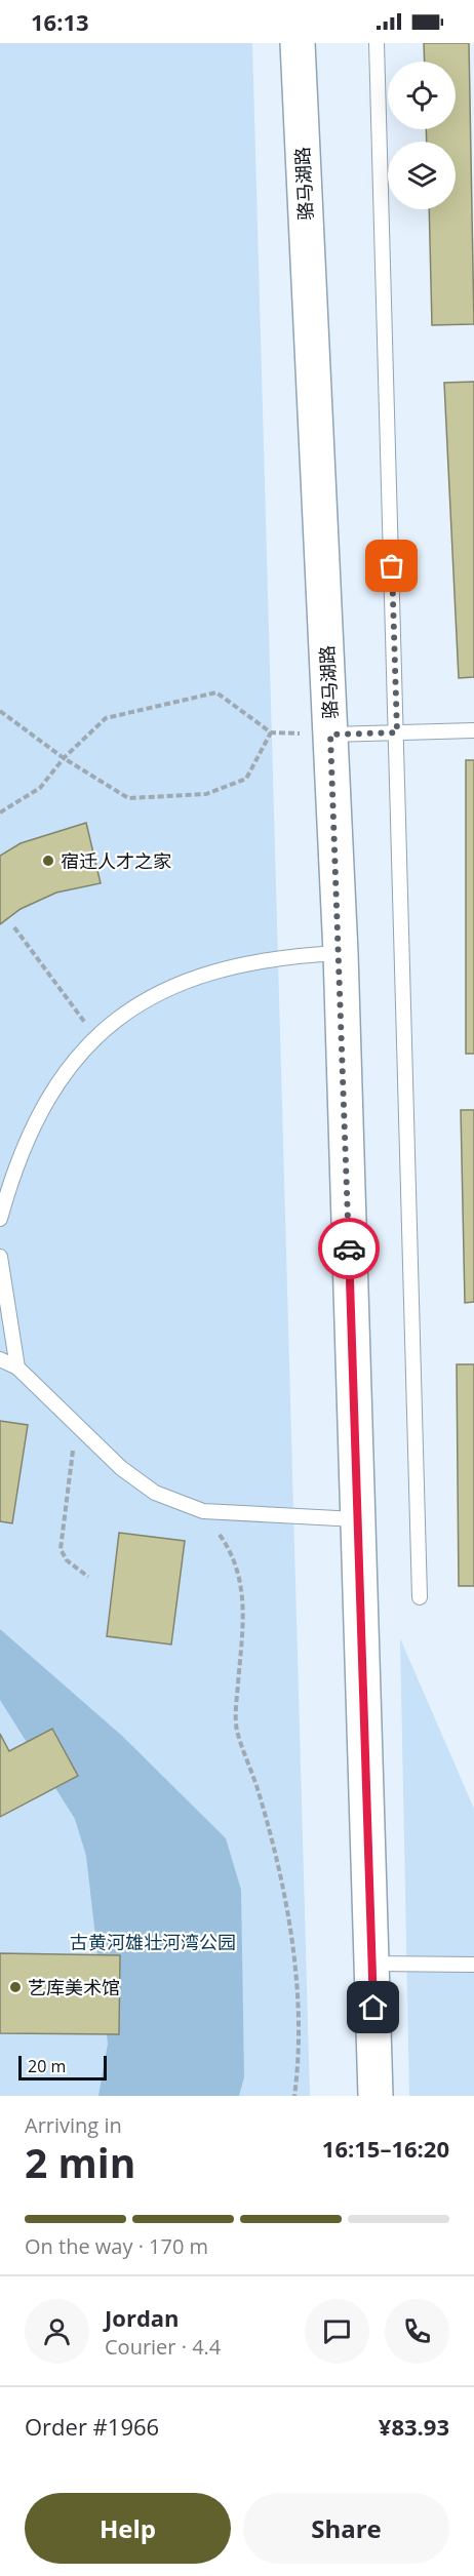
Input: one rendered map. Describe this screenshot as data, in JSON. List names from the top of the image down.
{
  "streets": {
    "street": ["骆马湖路"]
  },
  "parks": ["古黄河雄壮河湾公园"],
  "places": ["宿迁人才之家", "艺库美术馆"],
  "scale_bar": "20 m",
  "page": {
    "status": "16:13",
    "scale": "20 m",
    "heading": ["2 min", "Arriving in", "16:15–16:20"],
    "panel": [
      "Jordan",
      "Courier · 4.4",
      "Order #1966",
      "¥83.93"
    ],
    "bar": "On the way · 170 m",
    "buttons": ["Help", "Share"]
  }
}
